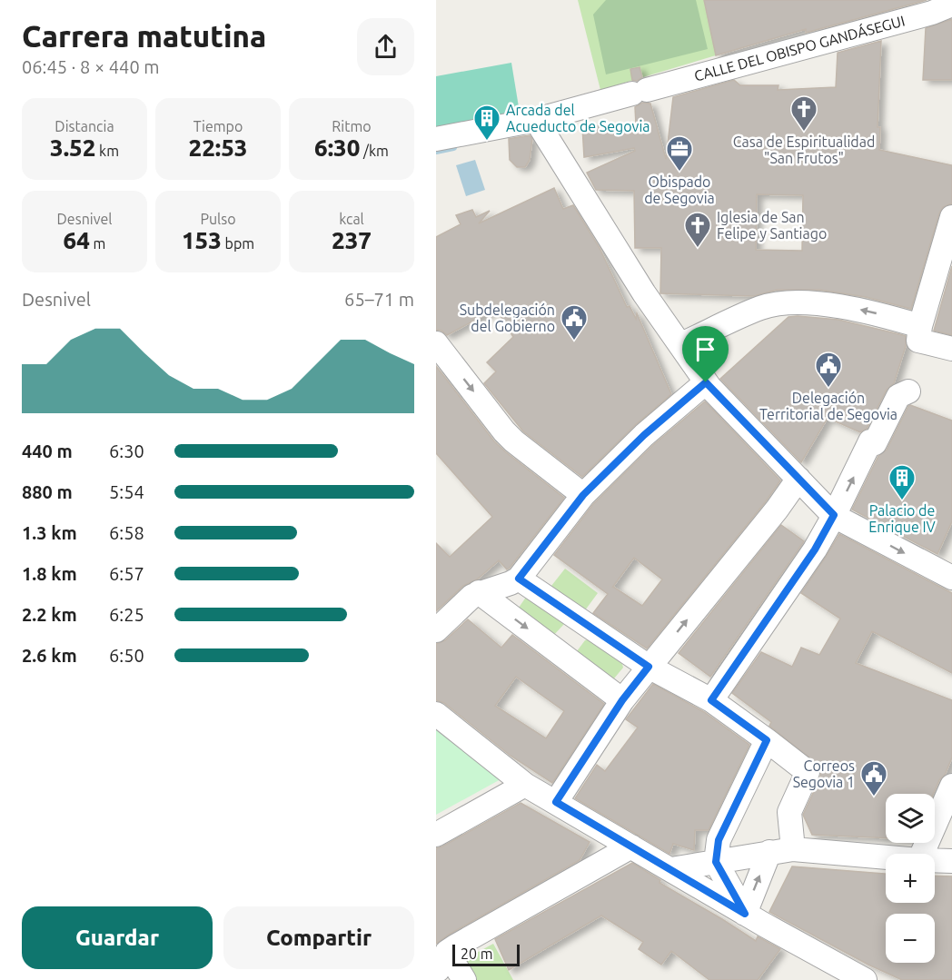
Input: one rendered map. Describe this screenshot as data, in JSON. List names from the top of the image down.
{
  "streets": {
    "street": ["CALLE DEL OBISPO GANDÁSEGUI"]
  },
  "places": {
    "church": ["Casa de Espiritualidad \"San Frutos\"", "Iglesia de San Felipe y Santiago"],
    "building": ["Arcada del Acueducto de Segovia", "Palacio de Enrique IV"],
    "office": ["Obispado de Segovia"],
    "public building": ["Subdelegación del Gobierno", "Delegación Territorial de Segovia", "Correos Segovia 1"]
  },
  "scale_bar": "20 m",
  "page": {
    "heading": ["Carrera matutina", "06:45 · 8 × 440 m"],
    "stats": [
      ["Distancia", "3.52 km"],
      ["Tiempo", "22:53"],
      ["Ritmo", "6:30 /km"],
      ["Desnivel", "64 m"],
      ["Pulso", "153 bpm"],
      ["kcal", "237"]
    ],
    "chart": ["Desnivel", "65–71 m"],
    "list": [
      {
        "name": "440 m",
        "note": "6:30"
      },
      {
        "name": "880 m",
        "note": "5:54"
      },
      {
        "name": "1.3 km",
        "note": "6:58"
      },
      {
        "name": "1.8 km",
        "note": "6:57"
      },
      {
        "name": "2.2 km",
        "note": "6:25"
      },
      {
        "name": "2.6 km",
        "note": "6:50"
      }
    ],
    "map_buttons": ["+", "−"],
    "buttons": ["Guardar", "Compartir"],
    "scale": "20 m"
  }
}
